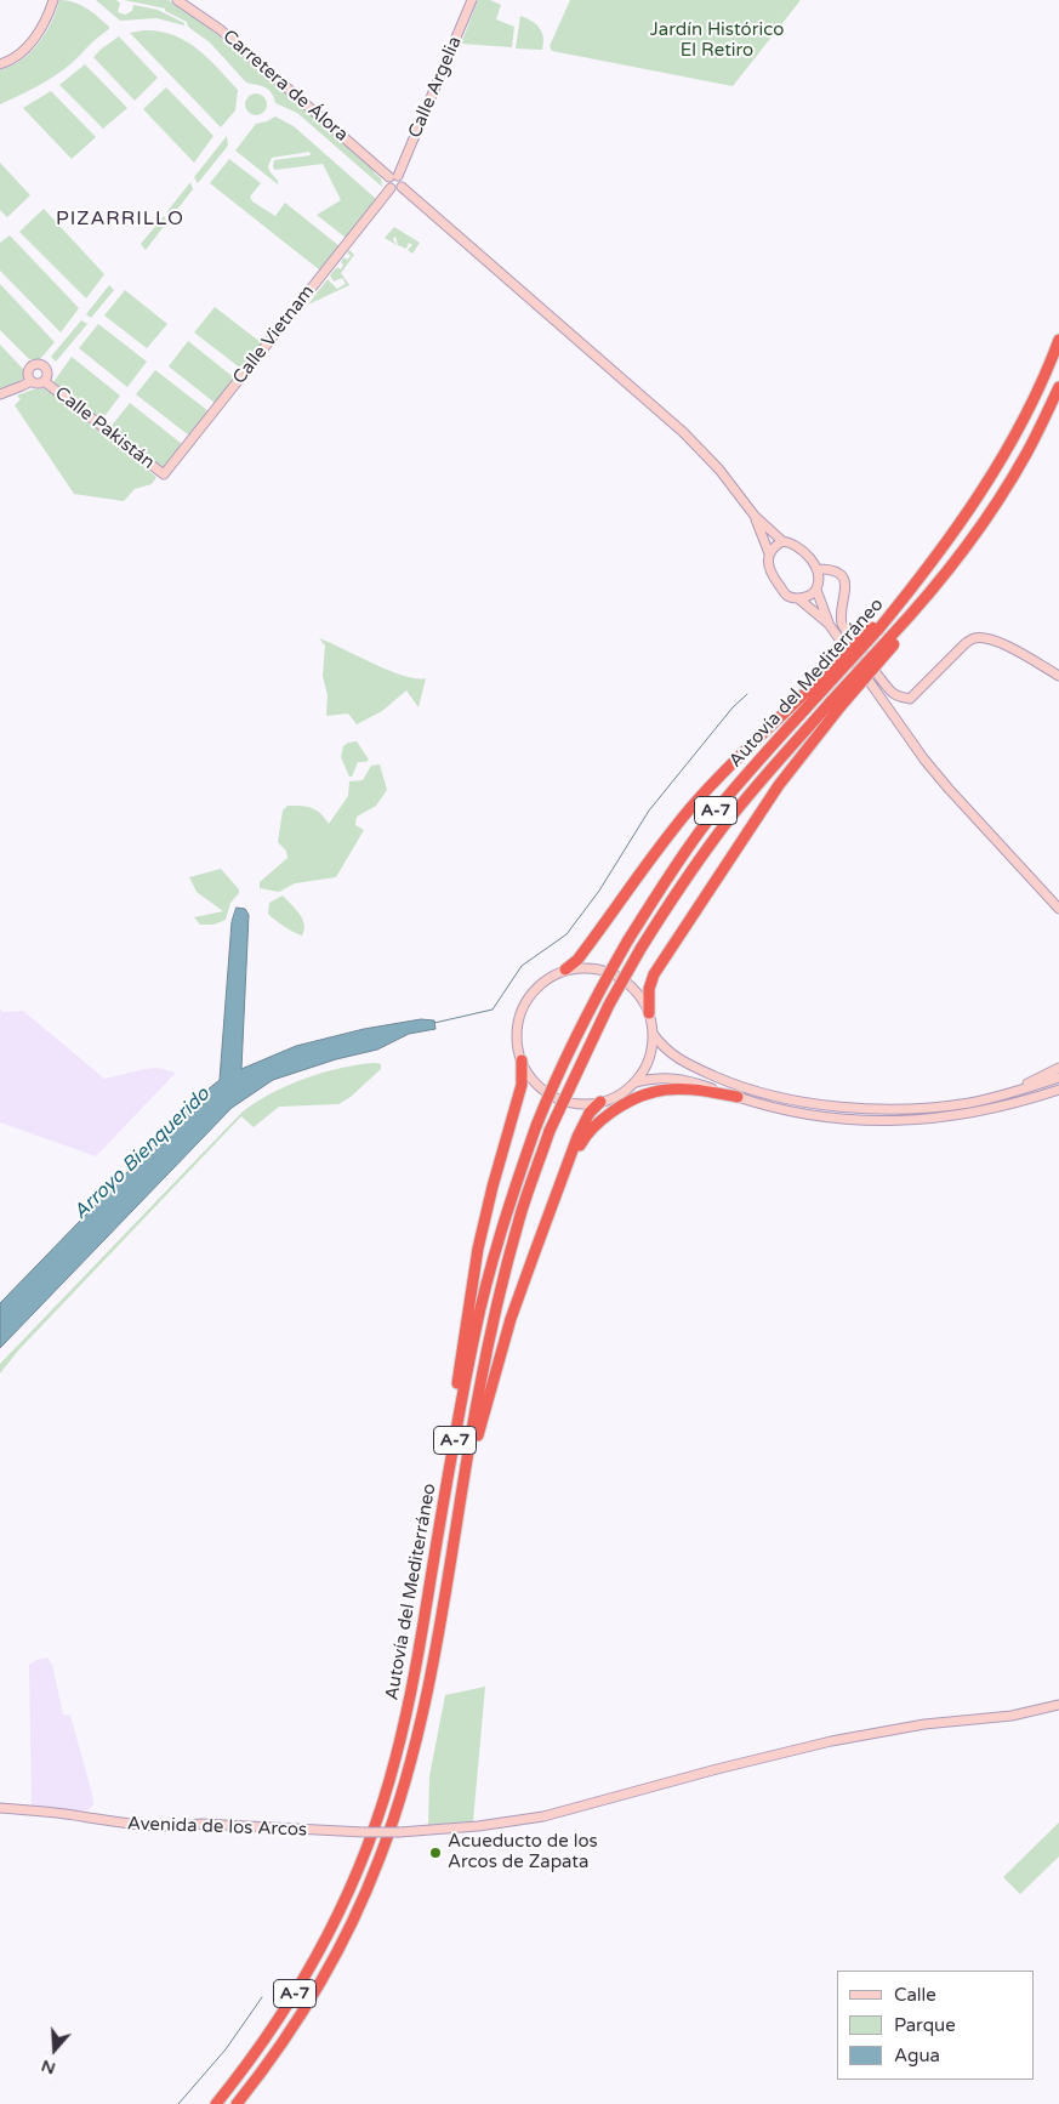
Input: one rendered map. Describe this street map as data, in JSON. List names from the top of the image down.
{
  "streets": {
    "highway": ["Autovía del Mediterráneo", "A-7"],
    "main road": [
      "Carretera de Álora",
      "Calle Argelia",
      "Calle Vietnam",
      "Calle Pakistán",
      "Avenida de los Arcos"
    ]
  },
  "crossings": [
    ["Carretera de Álora", "Calle Argelia"],
    ["Carretera de Álora", "Calle Vietnam"],
    ["Calle Argelia", "Calle Vietnam"],
    ["Calle Vietnam", "Calle Pakistán"]
  ],
  "districts": ["PIZARRILLO"],
  "water": ["Arroyo Bienquerido"],
  "parks": ["Jardín Histórico El Retiro"],
  "places": ["Acueducto de los Arcos de Zapata"],
  "legend": ["Calle", "Parque", "Agua"],
  "north": "bottom"
}
